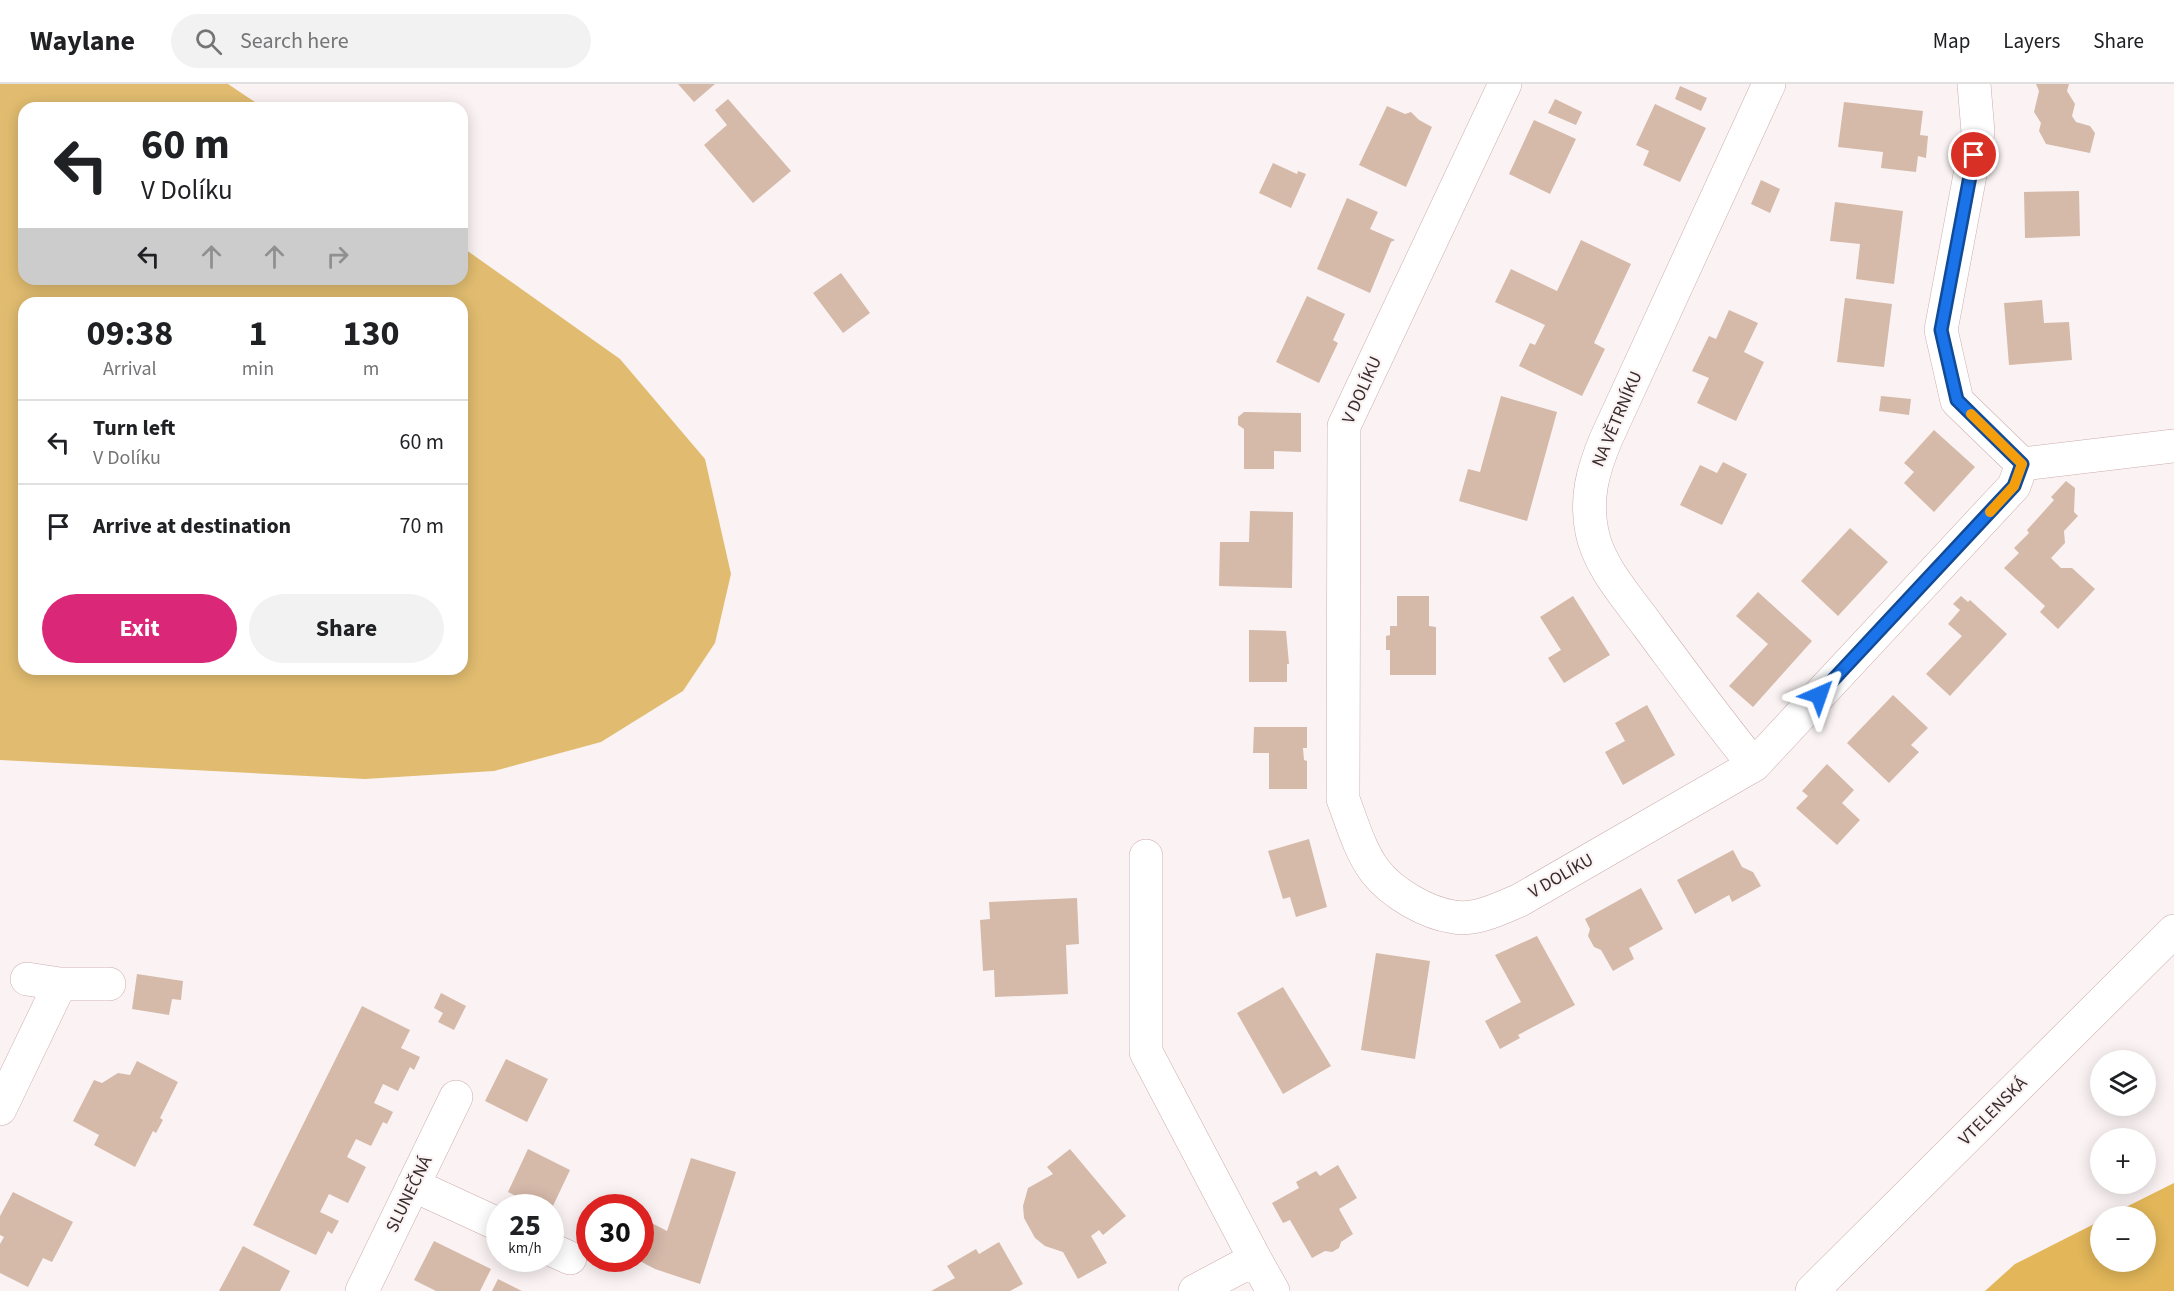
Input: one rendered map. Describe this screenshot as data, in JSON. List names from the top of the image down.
{
  "streets": {
    "street": [
      "V DOLÍKU",
      "NA VĚTRNÍKU",
      "VTELENSKÁ",
      "SLUNEČNÁ"
    ]
  },
  "crossings": [
    ["V DOLÍKU", "NA VĚTRNÍKU"]
  ],
  "page": {
    "header": "Waylane",
    "search": "Search here",
    "nav": ["Map", "Layers", "Share"],
    "turn": ["60 m", "V Dolíku"],
    "eta": [
      "09:38",
      "Arrival",
      "1",
      "min",
      "130",
      "m"
    ],
    "list": [
      {
        "name": "Turn left",
        "note": "V Dolíku",
        "value": "60 m"
      },
      {
        "name": "Arrive at destination",
        "value": "70 m"
      }
    ],
    "buttons": ["Exit", "Share"],
    "map_buttons": ["+", "−"],
    "speed": "25 km/h",
    "limit": "30"
  }
}
